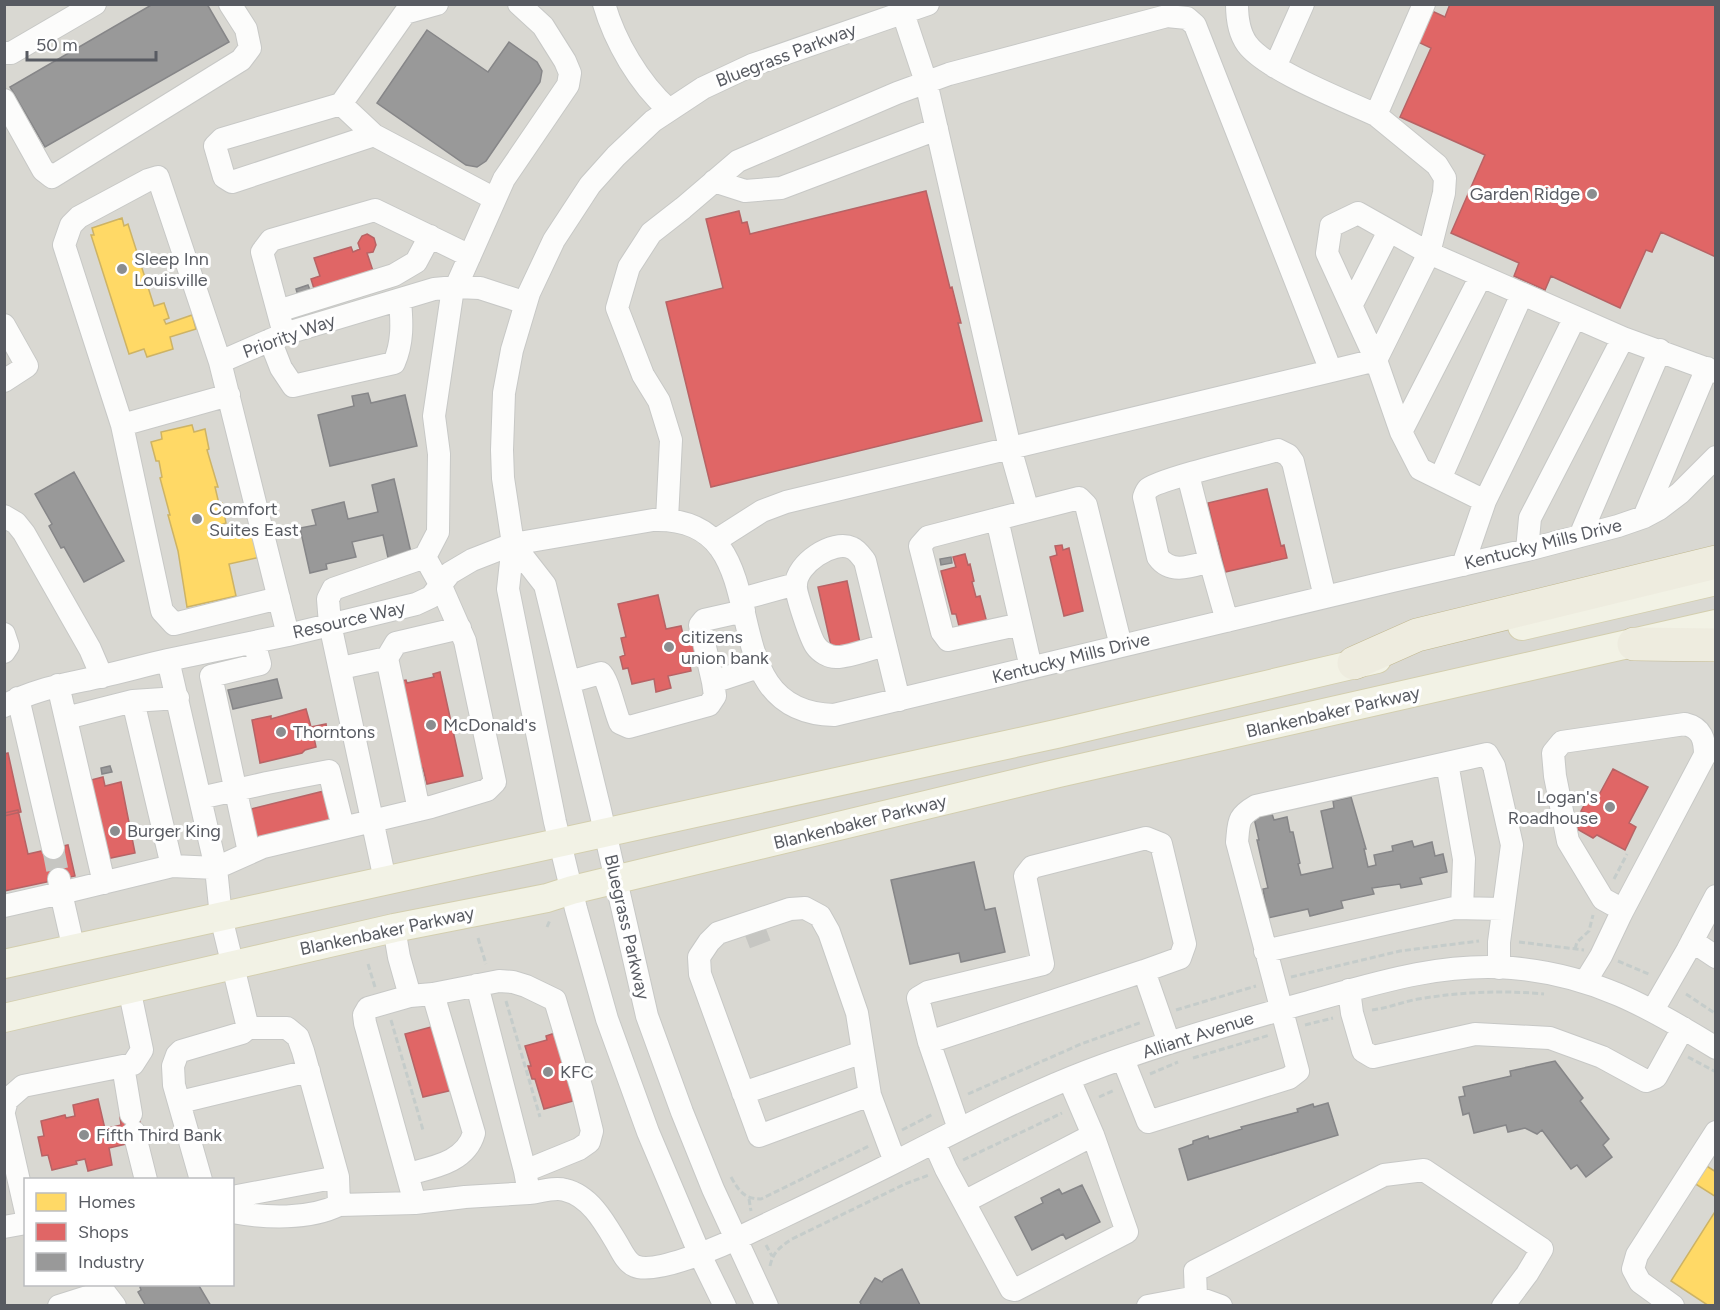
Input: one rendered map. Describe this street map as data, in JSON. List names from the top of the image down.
{
  "streets": {
    "main road": ["Blankenbaker Parkway"],
    "street": [
      "Bluegrass Parkway",
      "Priority Way",
      "Kentucky Mills Drive",
      "Resource Way",
      "Alliant Avenue"
    ]
  },
  "crossings": [
    ["Bluegrass Parkway", "Priority Way"],
    ["Bluegrass Parkway", "Kentucky Mills Drive"],
    ["Bluegrass Parkway", "Resource Way"],
    ["Bluegrass Parkway", "Blankenbaker Parkway"],
    ["Bluegrass Parkway", "Alliant Avenue"],
    ["Priority Way", "Resource Way"],
    ["Kentucky Mills Drive", "Resource Way"]
  ],
  "places": [
    "Garden Ridge",
    "Sleep Inn Louisville",
    "Comfort Suites East",
    "citizens union bank",
    "McDonald's",
    "Thorntons",
    "Logan's Roadhouse",
    "Burger King",
    "KFC",
    "Fifth Third Bank"
  ],
  "legend": ["Homes", "Shops", "Industry"],
  "scale_bar": "50 m"
}
